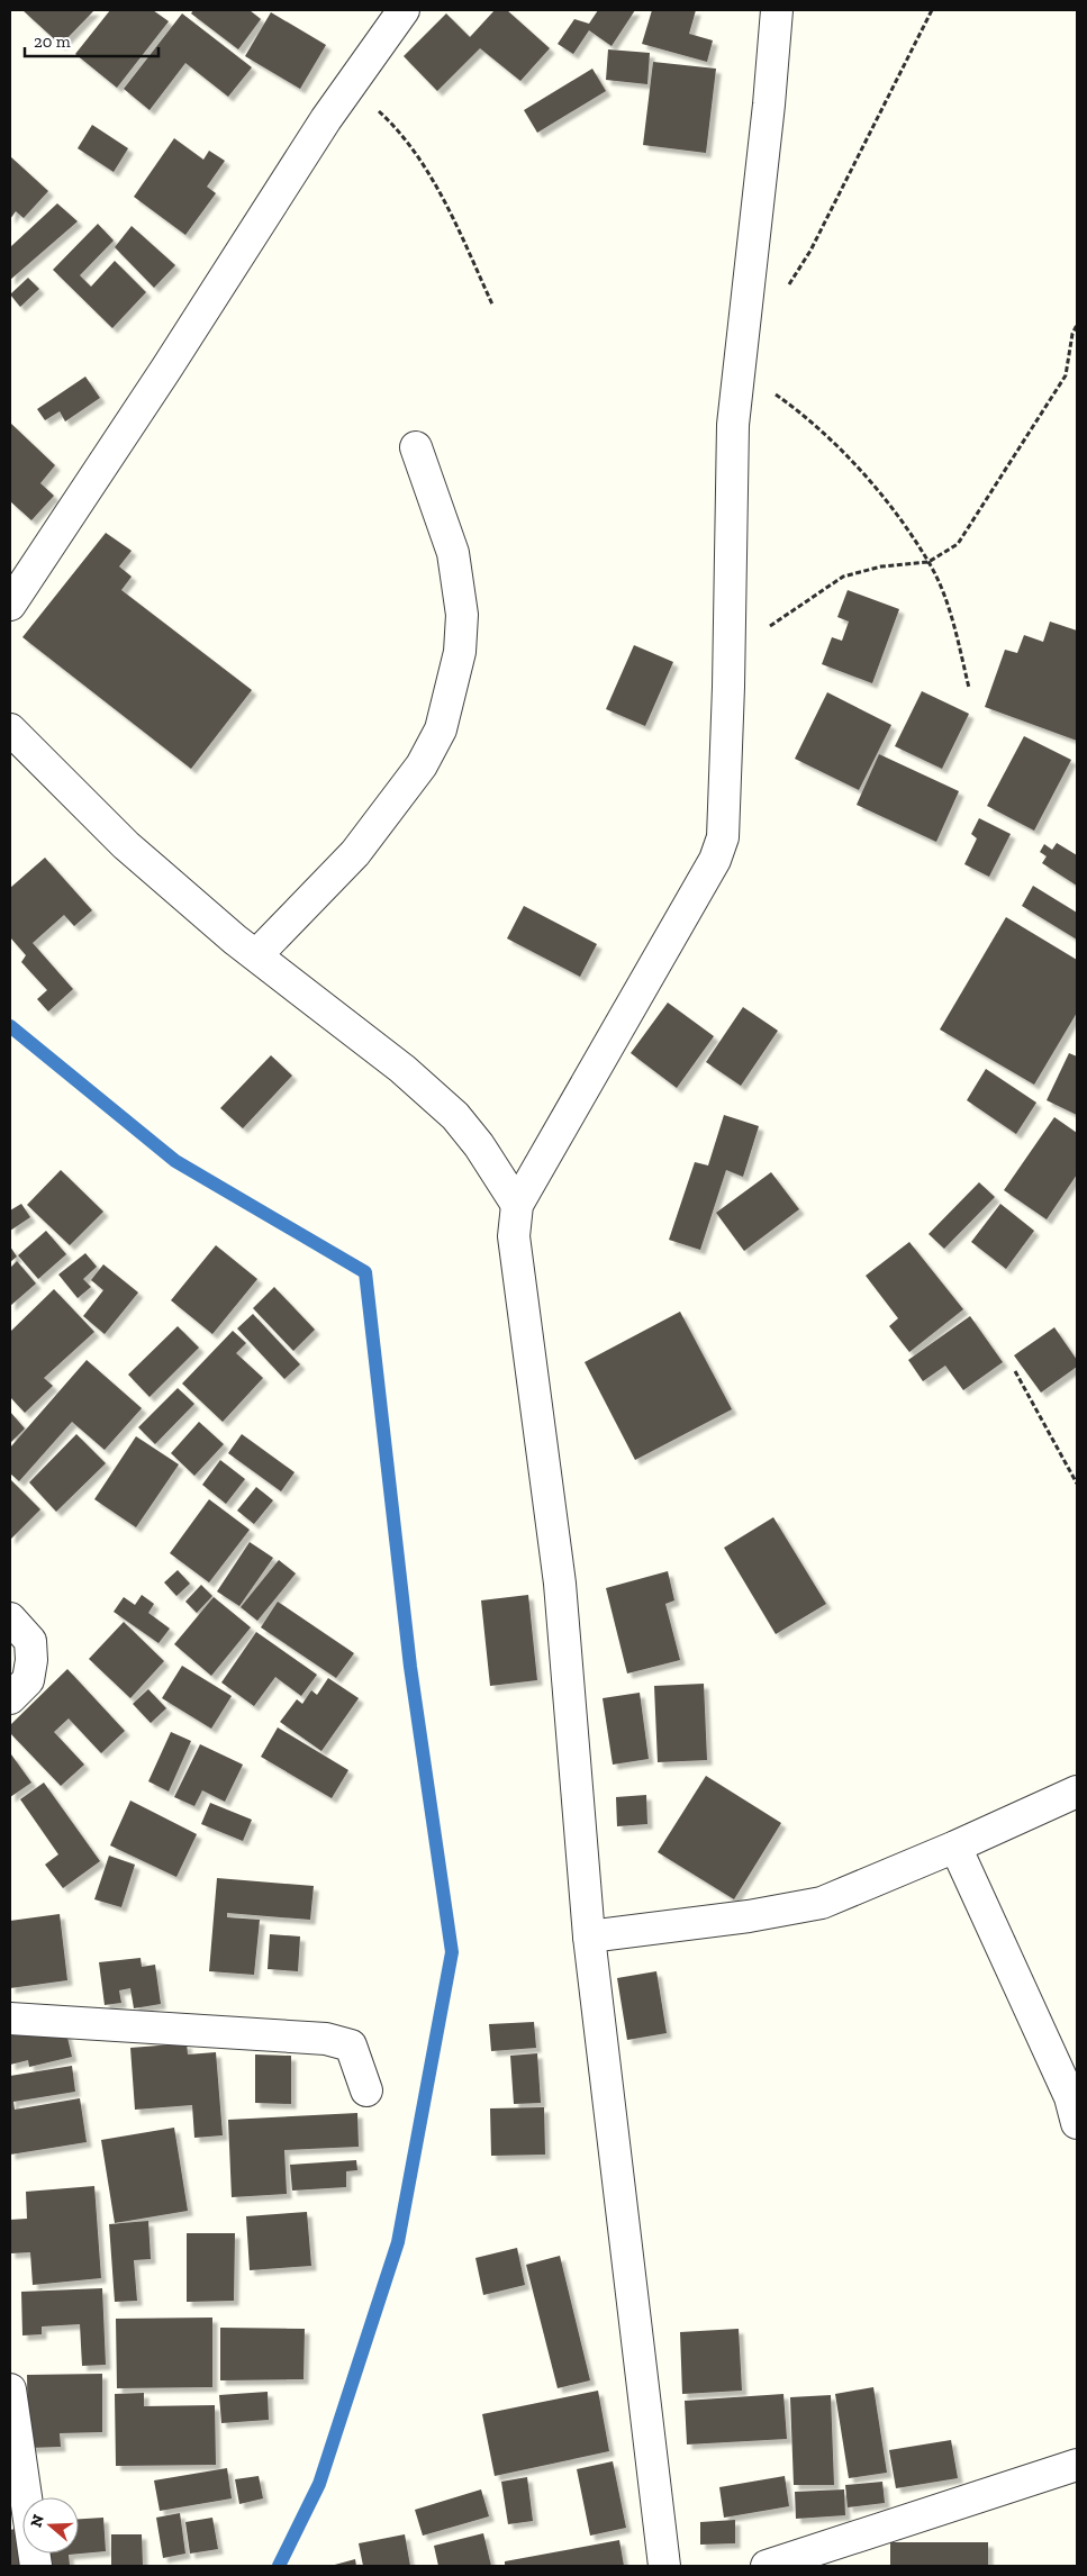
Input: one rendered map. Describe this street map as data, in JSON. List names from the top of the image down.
{
  "scale_bar": "20 m",
  "north": "left"
}
